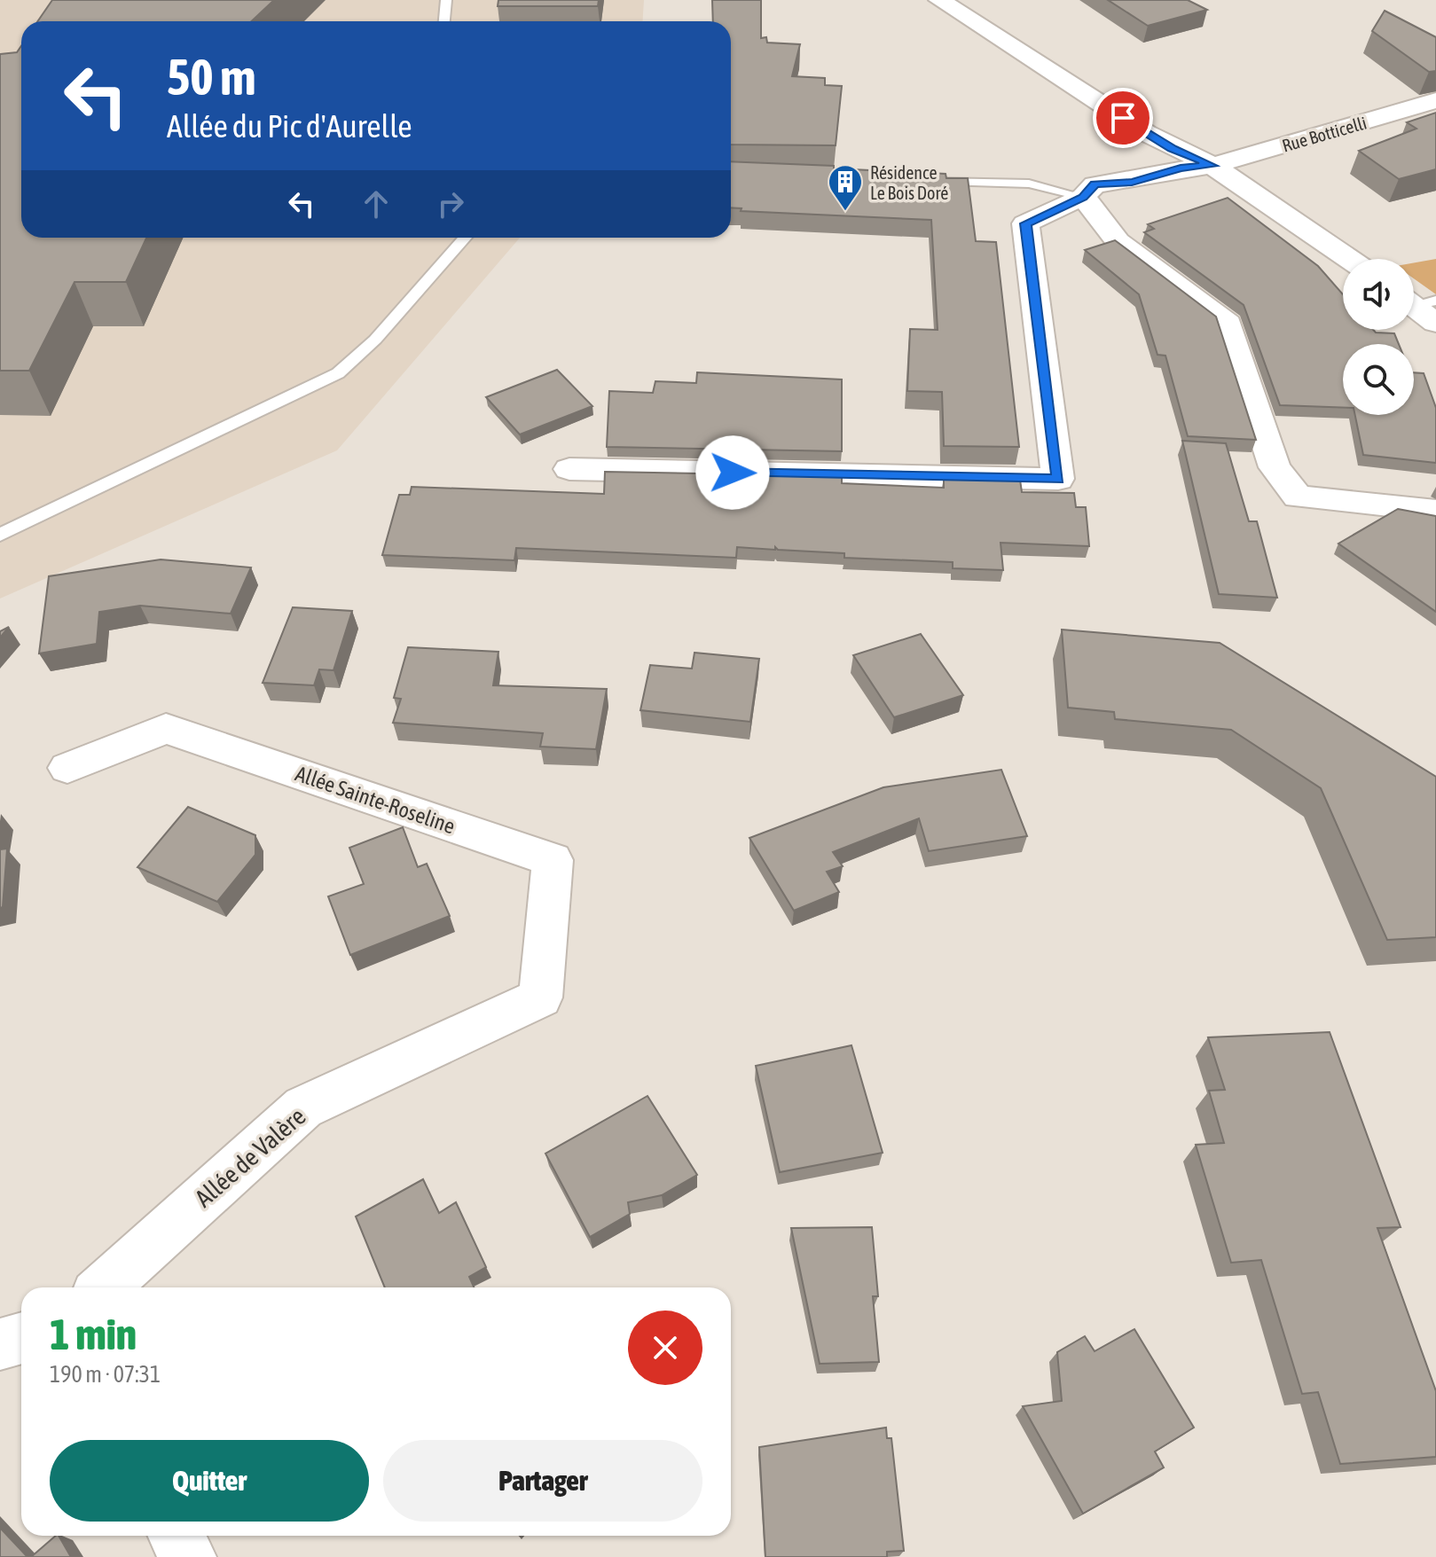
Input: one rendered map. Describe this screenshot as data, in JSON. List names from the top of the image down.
{
  "streets": {
    "street": ["Rue Botticelli", "Allée Sainte-Roseline", "Allée de Valère"]
  },
  "crossings": [
    ["Allée Sainte-Roseline", "Allée de Valère"]
  ],
  "places": {
    "building": ["Résidence Le Bois Doré"]
  },
  "page": {
    "turn": ["50 m", "Allée du Pic d'Aurelle"],
    "heading": ["1 min", "190 m · 07:31"],
    "buttons": ["Quitter", "Partager"]
  }
}
